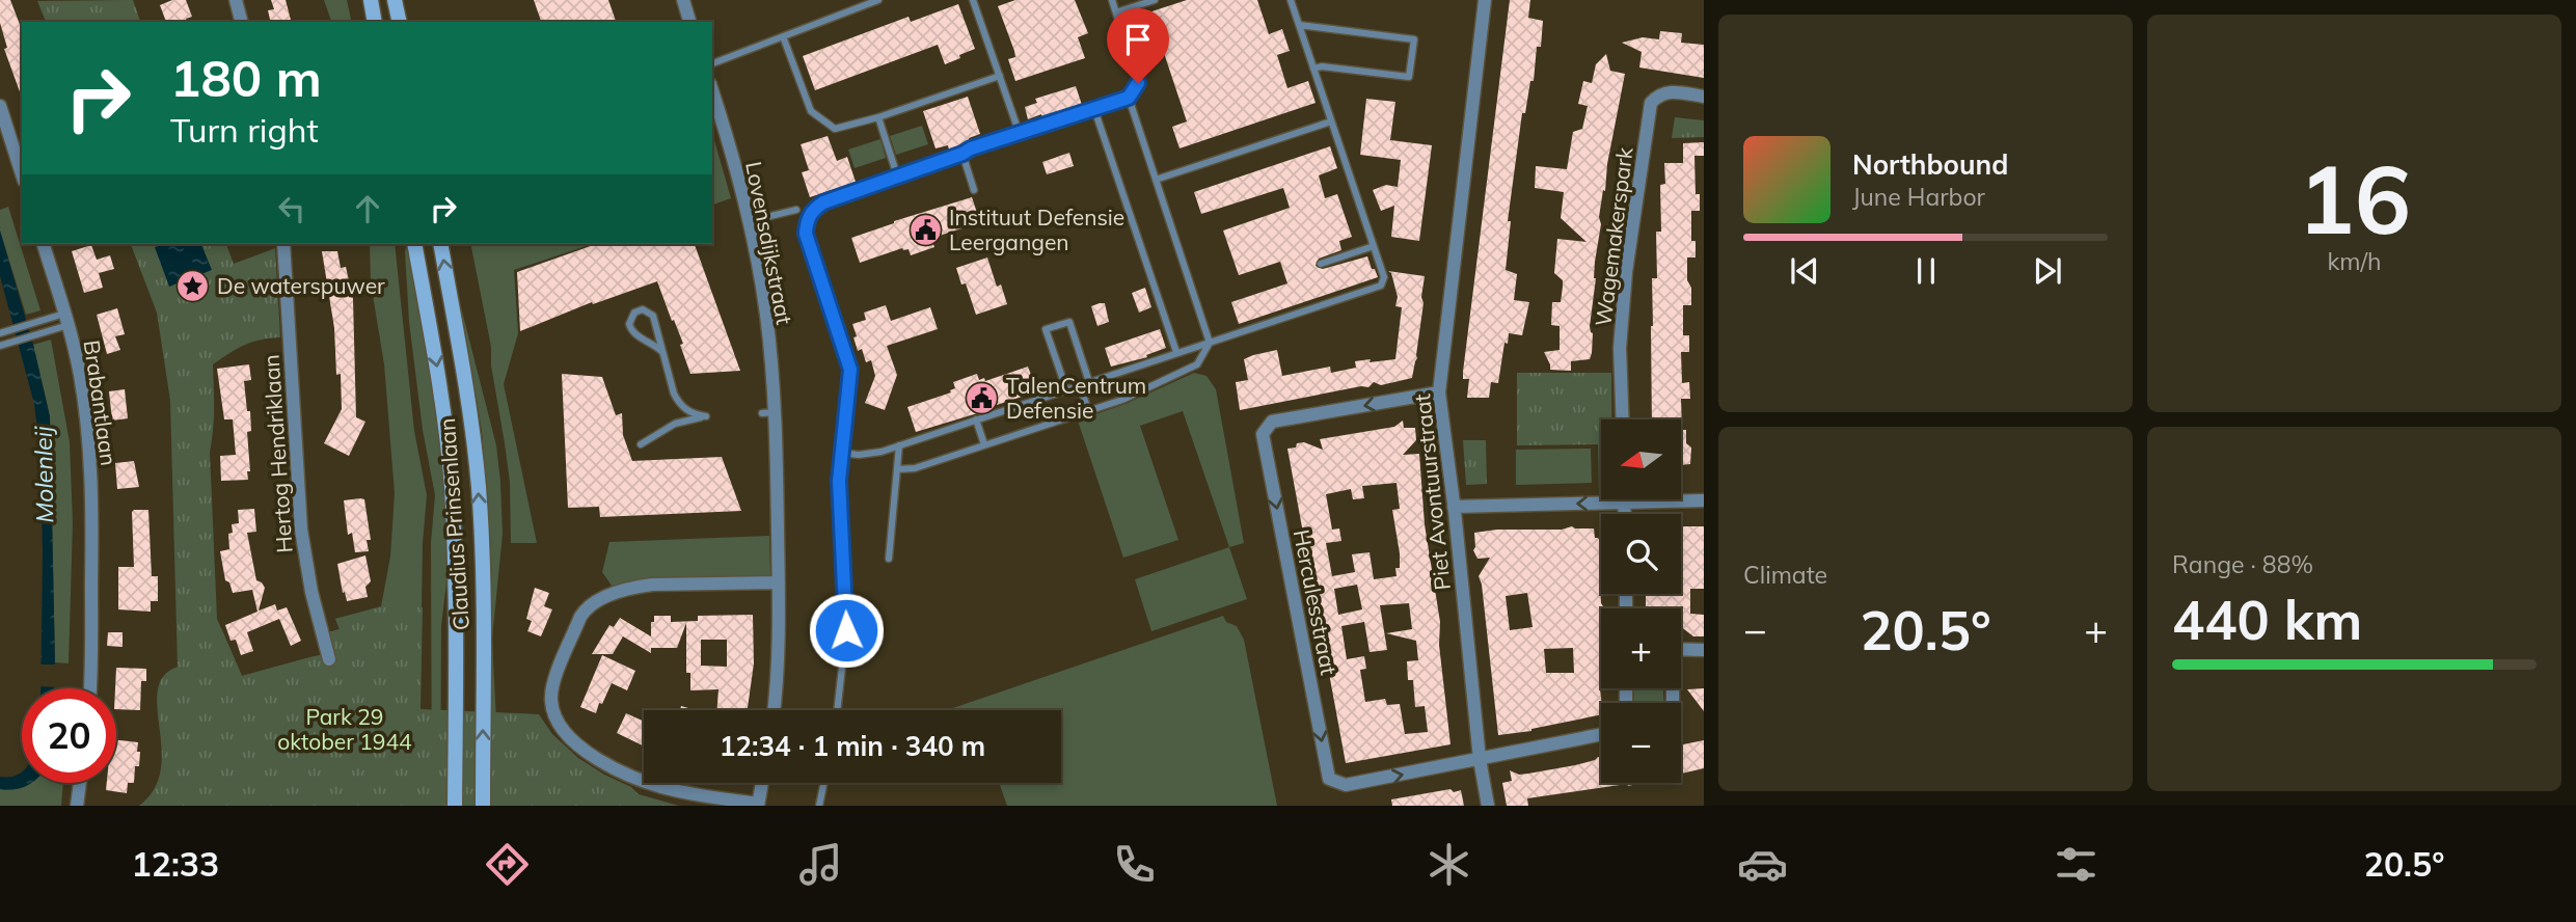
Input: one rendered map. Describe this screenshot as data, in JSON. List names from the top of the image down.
{
  "streets": {
    "main road": ["Claudius Prinsenlaan"],
    "street": [
      "Wagemakerspark",
      "Lovensdijkstraat",
      "Brabantlaan",
      "Hertog Hendriklaan",
      "Piet Avontuurstraat",
      "Herculesstraat"
    ]
  },
  "crossings": [
    ["Piet Avontuurstraat", "Herculesstraat"]
  ],
  "water": ["Molenleij"],
  "parks": ["Park 29 oktober 1944"],
  "places": {
    "public building": ["Instituut Defensie Leergangen", "TalenCentrum Defensie"],
    "place": ["De waterspuwer"]
  },
  "north": "left",
  "page": {
    "tile": [
      ["16", "km/h"],
      "Climate",
      ["Range · 88%", "440 km"]
    ],
    "turn": ["180 m", "Turn right"],
    "song": ["Northbound", "June Harbor"],
    "map_buttons": ["+", "−"],
    "heat": ["−", "20.5°", "+"],
    "limit": "20",
    "trip": "12:34 · 1 min · 340 m",
    "tabs": ["12:33", "20.5°"]
  }
}
